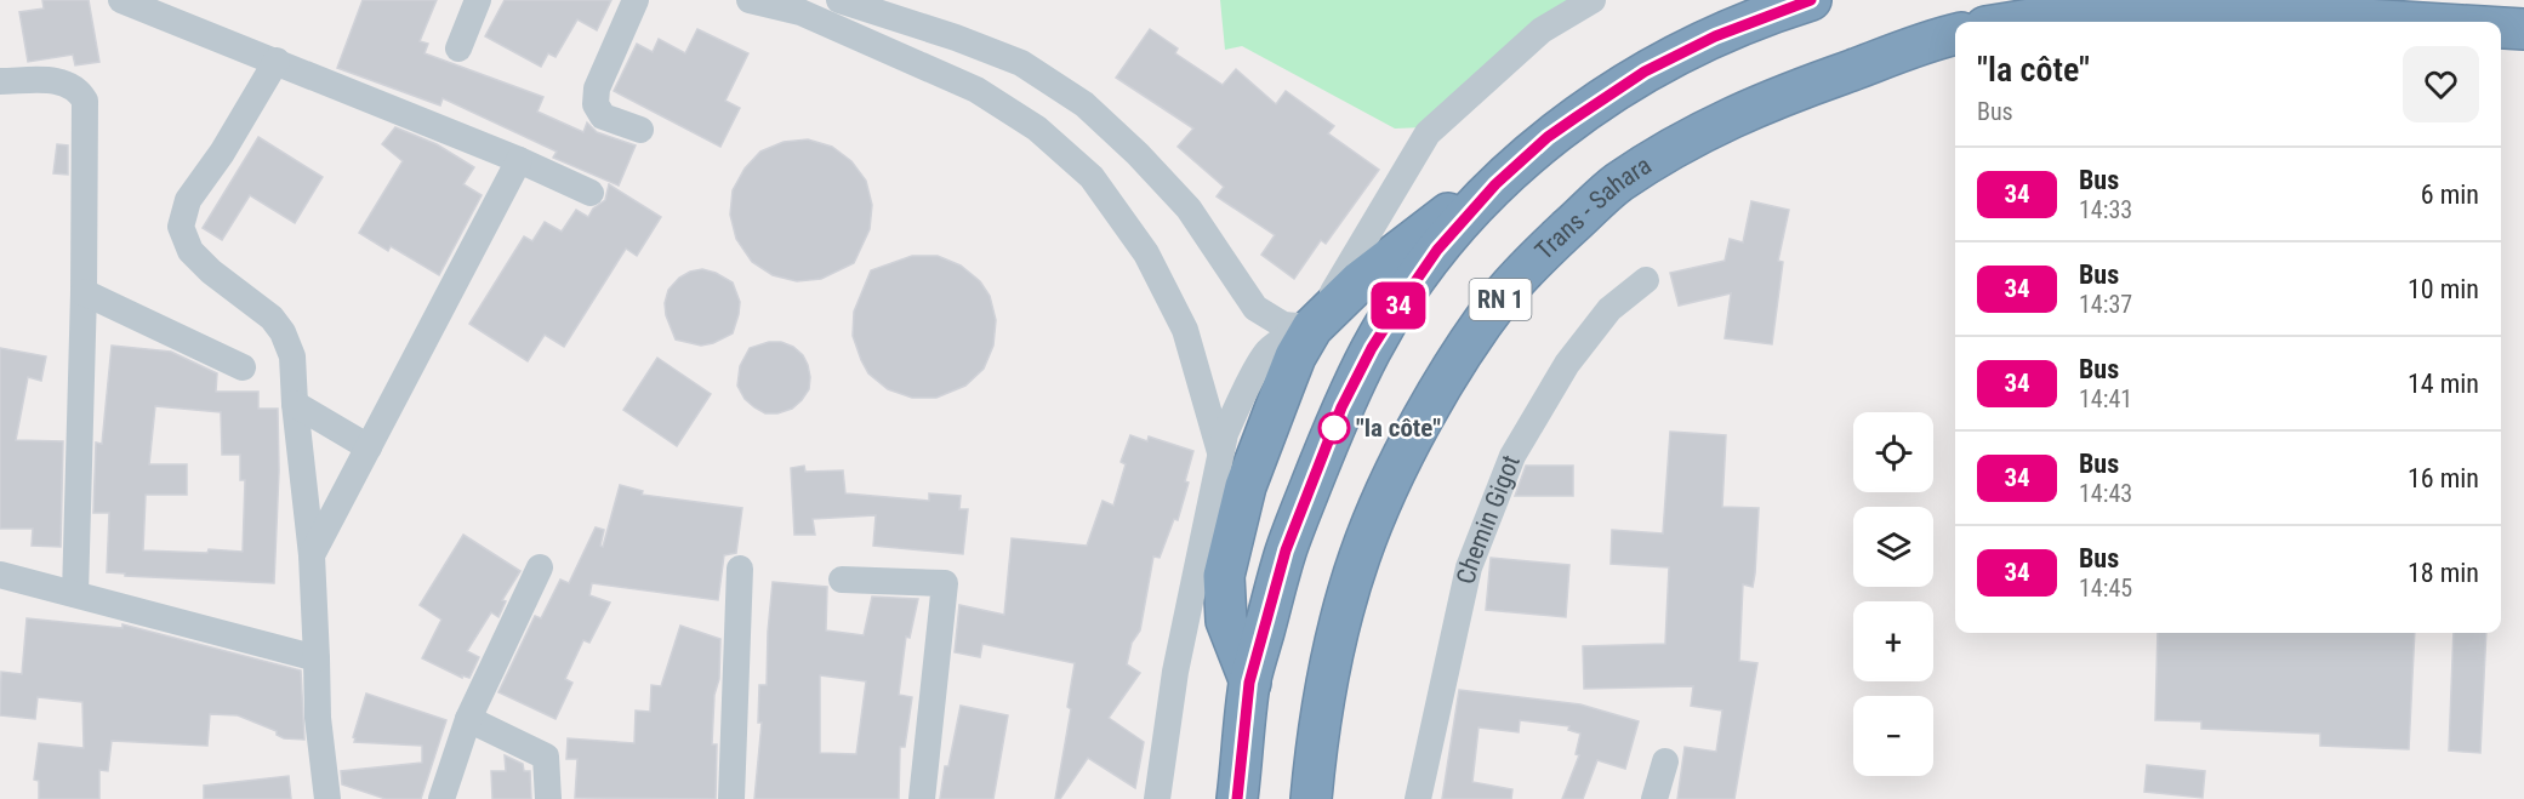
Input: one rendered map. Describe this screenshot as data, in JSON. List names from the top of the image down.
{
  "streets": {
    "highway": ["Trans - Sahara", "RN 1"],
    "street": ["Chemin Gigot"]
  },
  "places": ["\"la côte\""],
  "lines": ["bus line 34"],
  "page": {
    "on_map": "34",
    "heading": ["\"la côte\"", "Bus"],
    "list": [
      {
        "mark": "34",
        "name": "Bus",
        "note": "14:33",
        "value": "6 min"
      },
      {
        "mark": "34",
        "name": "Bus",
        "note": "14:37",
        "value": "10 min"
      },
      {
        "mark": "34",
        "name": "Bus",
        "note": "14:41",
        "value": "14 min"
      },
      {
        "mark": "34",
        "name": "Bus",
        "note": "14:43",
        "value": "16 min"
      },
      {
        "mark": "34",
        "name": "Bus",
        "note": "14:45",
        "value": "18 min"
      }
    ],
    "map_buttons": ["+", "−"]
  }
}
